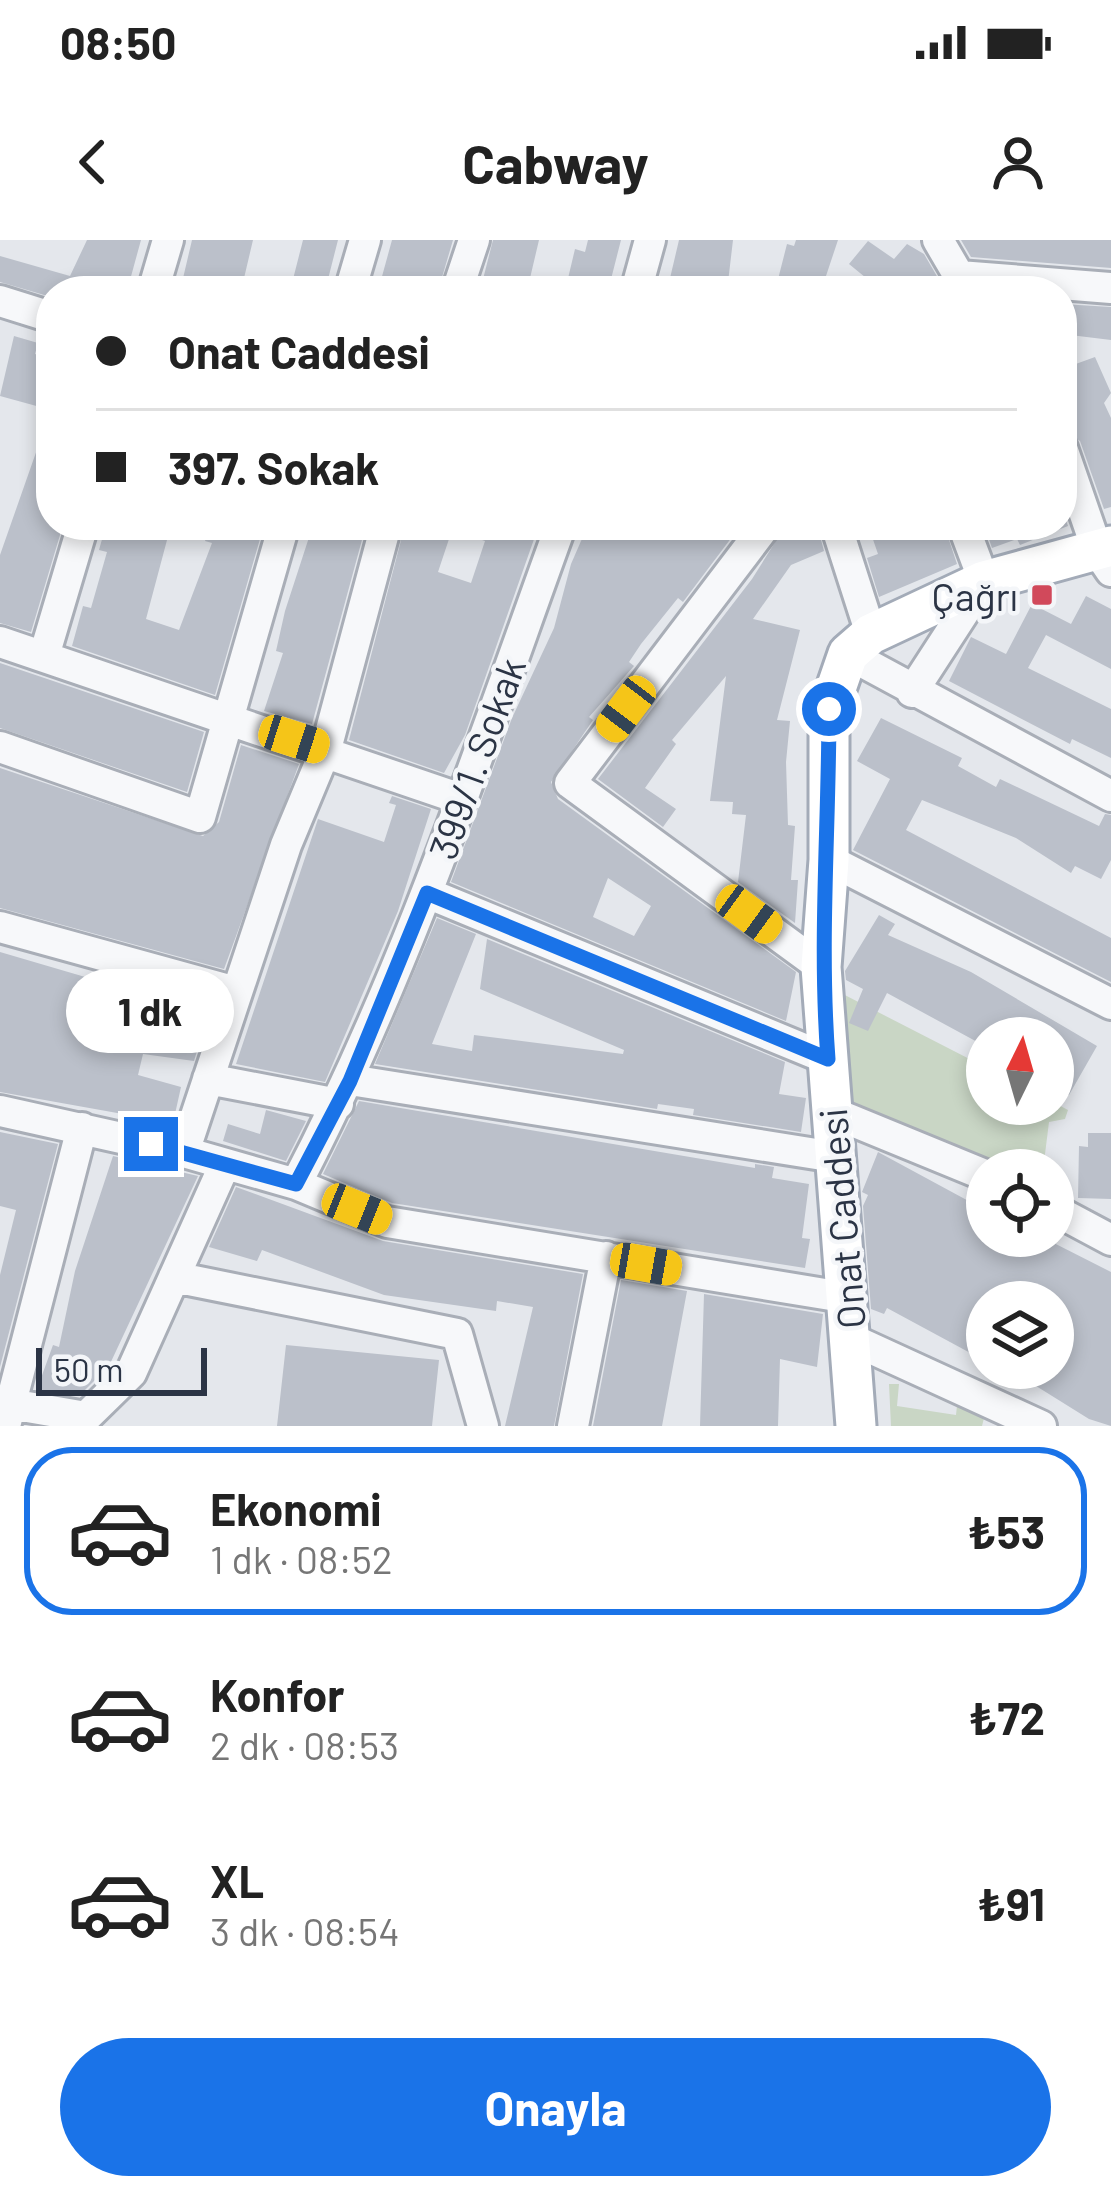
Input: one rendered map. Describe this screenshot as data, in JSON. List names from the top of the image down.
{
  "streets": {
    "main road": ["Onat Caddesi"],
    "street": ["399/1. Sokak"]
  },
  "places": {
    "transit": ["Çağrı"]
  },
  "scale_bar": "50 m",
  "north": "top",
  "page": {
    "status": "08:50",
    "header": "Cabway",
    "banner": ["Onat Caddesi", "397. Sokak"],
    "bubble": "1 dk",
    "scale": "50 m",
    "list": [
      {
        "name": "Ekonomi",
        "note": "1 dk · 08:52",
        "value": "₺53"
      },
      {
        "name": "Konfor",
        "note": "2 dk · 08:53",
        "value": "₺72"
      },
      {
        "name": "XL",
        "note": "3 dk · 08:54",
        "value": "₺91"
      }
    ],
    "buttons": "Onayla"
  }
}
